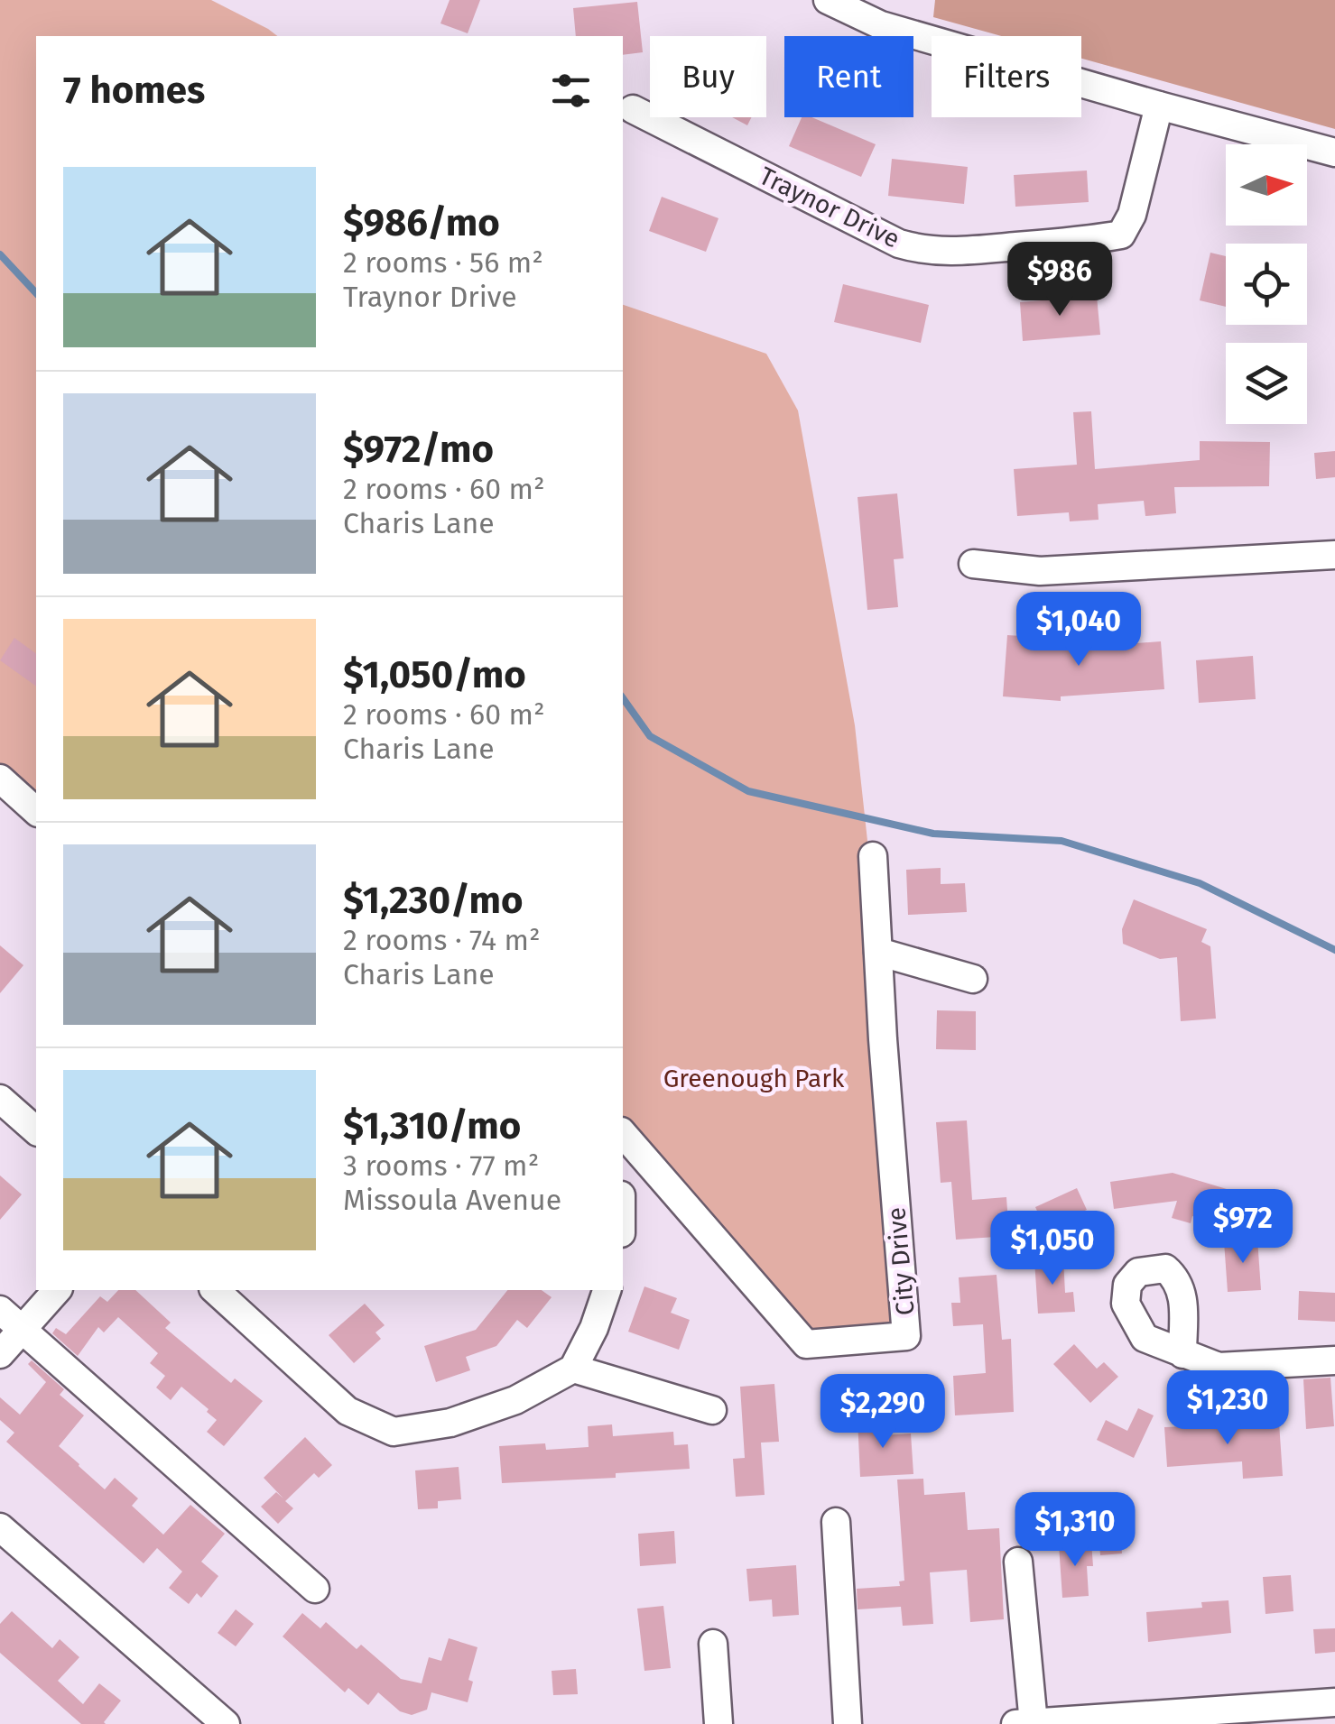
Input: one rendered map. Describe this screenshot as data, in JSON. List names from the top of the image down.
{
  "streets": {
    "street": ["Traynor Drive", "City Drive"]
  },
  "parks": ["Greenough Park"],
  "north": "right",
  "page": {
    "chip": ["Buy", "Rent", "Filters"],
    "heading": "7 homes",
    "list": [
      {
        "name": "$986/mo",
        "note": "2 rooms · 56 m² · Traynor Drive"
      },
      {
        "name": "$972/mo",
        "note": "2 rooms · 60 m² · Charis Lane"
      },
      {
        "name": "$1,050/mo",
        "note": "2 rooms · 60 m² · Charis Lane"
      },
      {
        "name": "$1,230/mo",
        "note": "2 rooms · 74 m² · Charis Lane"
      },
      {
        "name": "$1,310/mo",
        "note": "3 rooms · 77 m² · Missoula Avenue"
      }
    ],
    "price": [
      "$986",
      "$1,040",
      "$972",
      "$1,050",
      "$1,230",
      "$2,290",
      "$1,310"
    ]
  }
}
